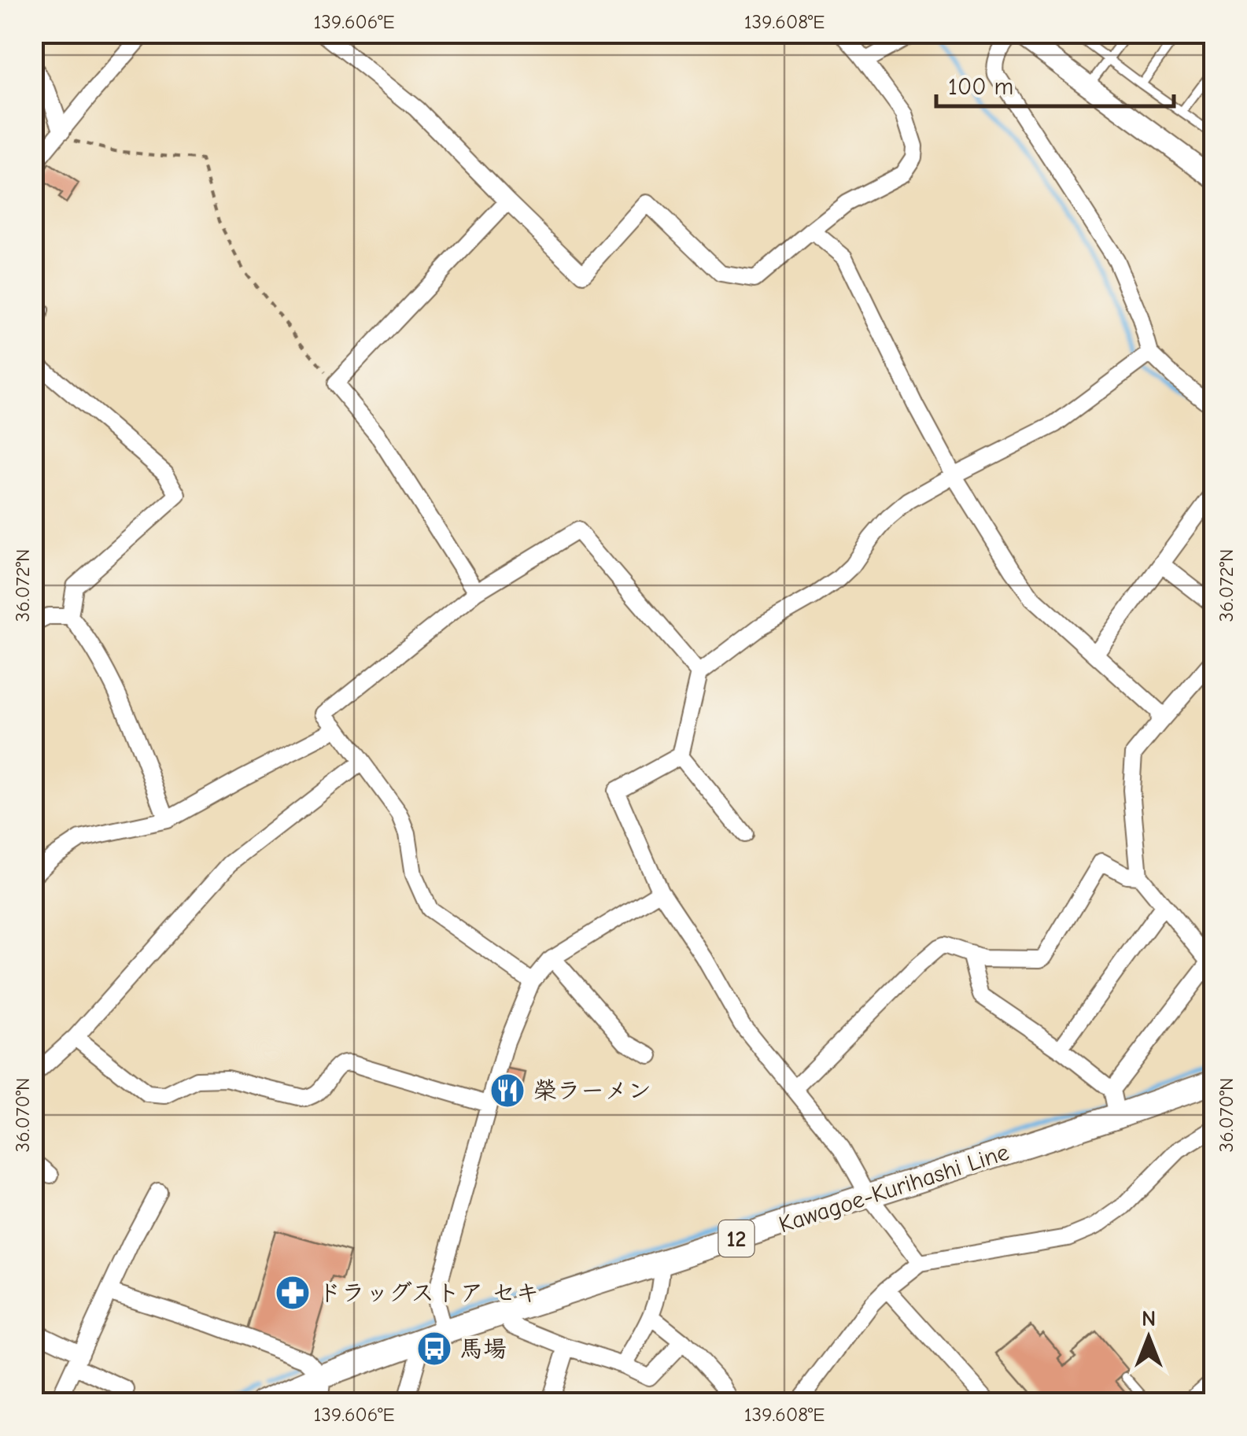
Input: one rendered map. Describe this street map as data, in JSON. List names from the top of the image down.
{
  "streets": {
    "main road": ["Kawagoe-Kurihashi Line", "12"]
  },
  "places": {
    "restaurant": ["榮ラーメン"],
    "pharmacy": ["ドラッグストア セキ"],
    "bus stop": ["馬場"]
  },
  "scale_bar": "100 m",
  "north": "top",
  "coordinates": [
    "139.606°E",
    "139.608°E",
    "36.072°N",
    "36.070°N"
  ]
}
